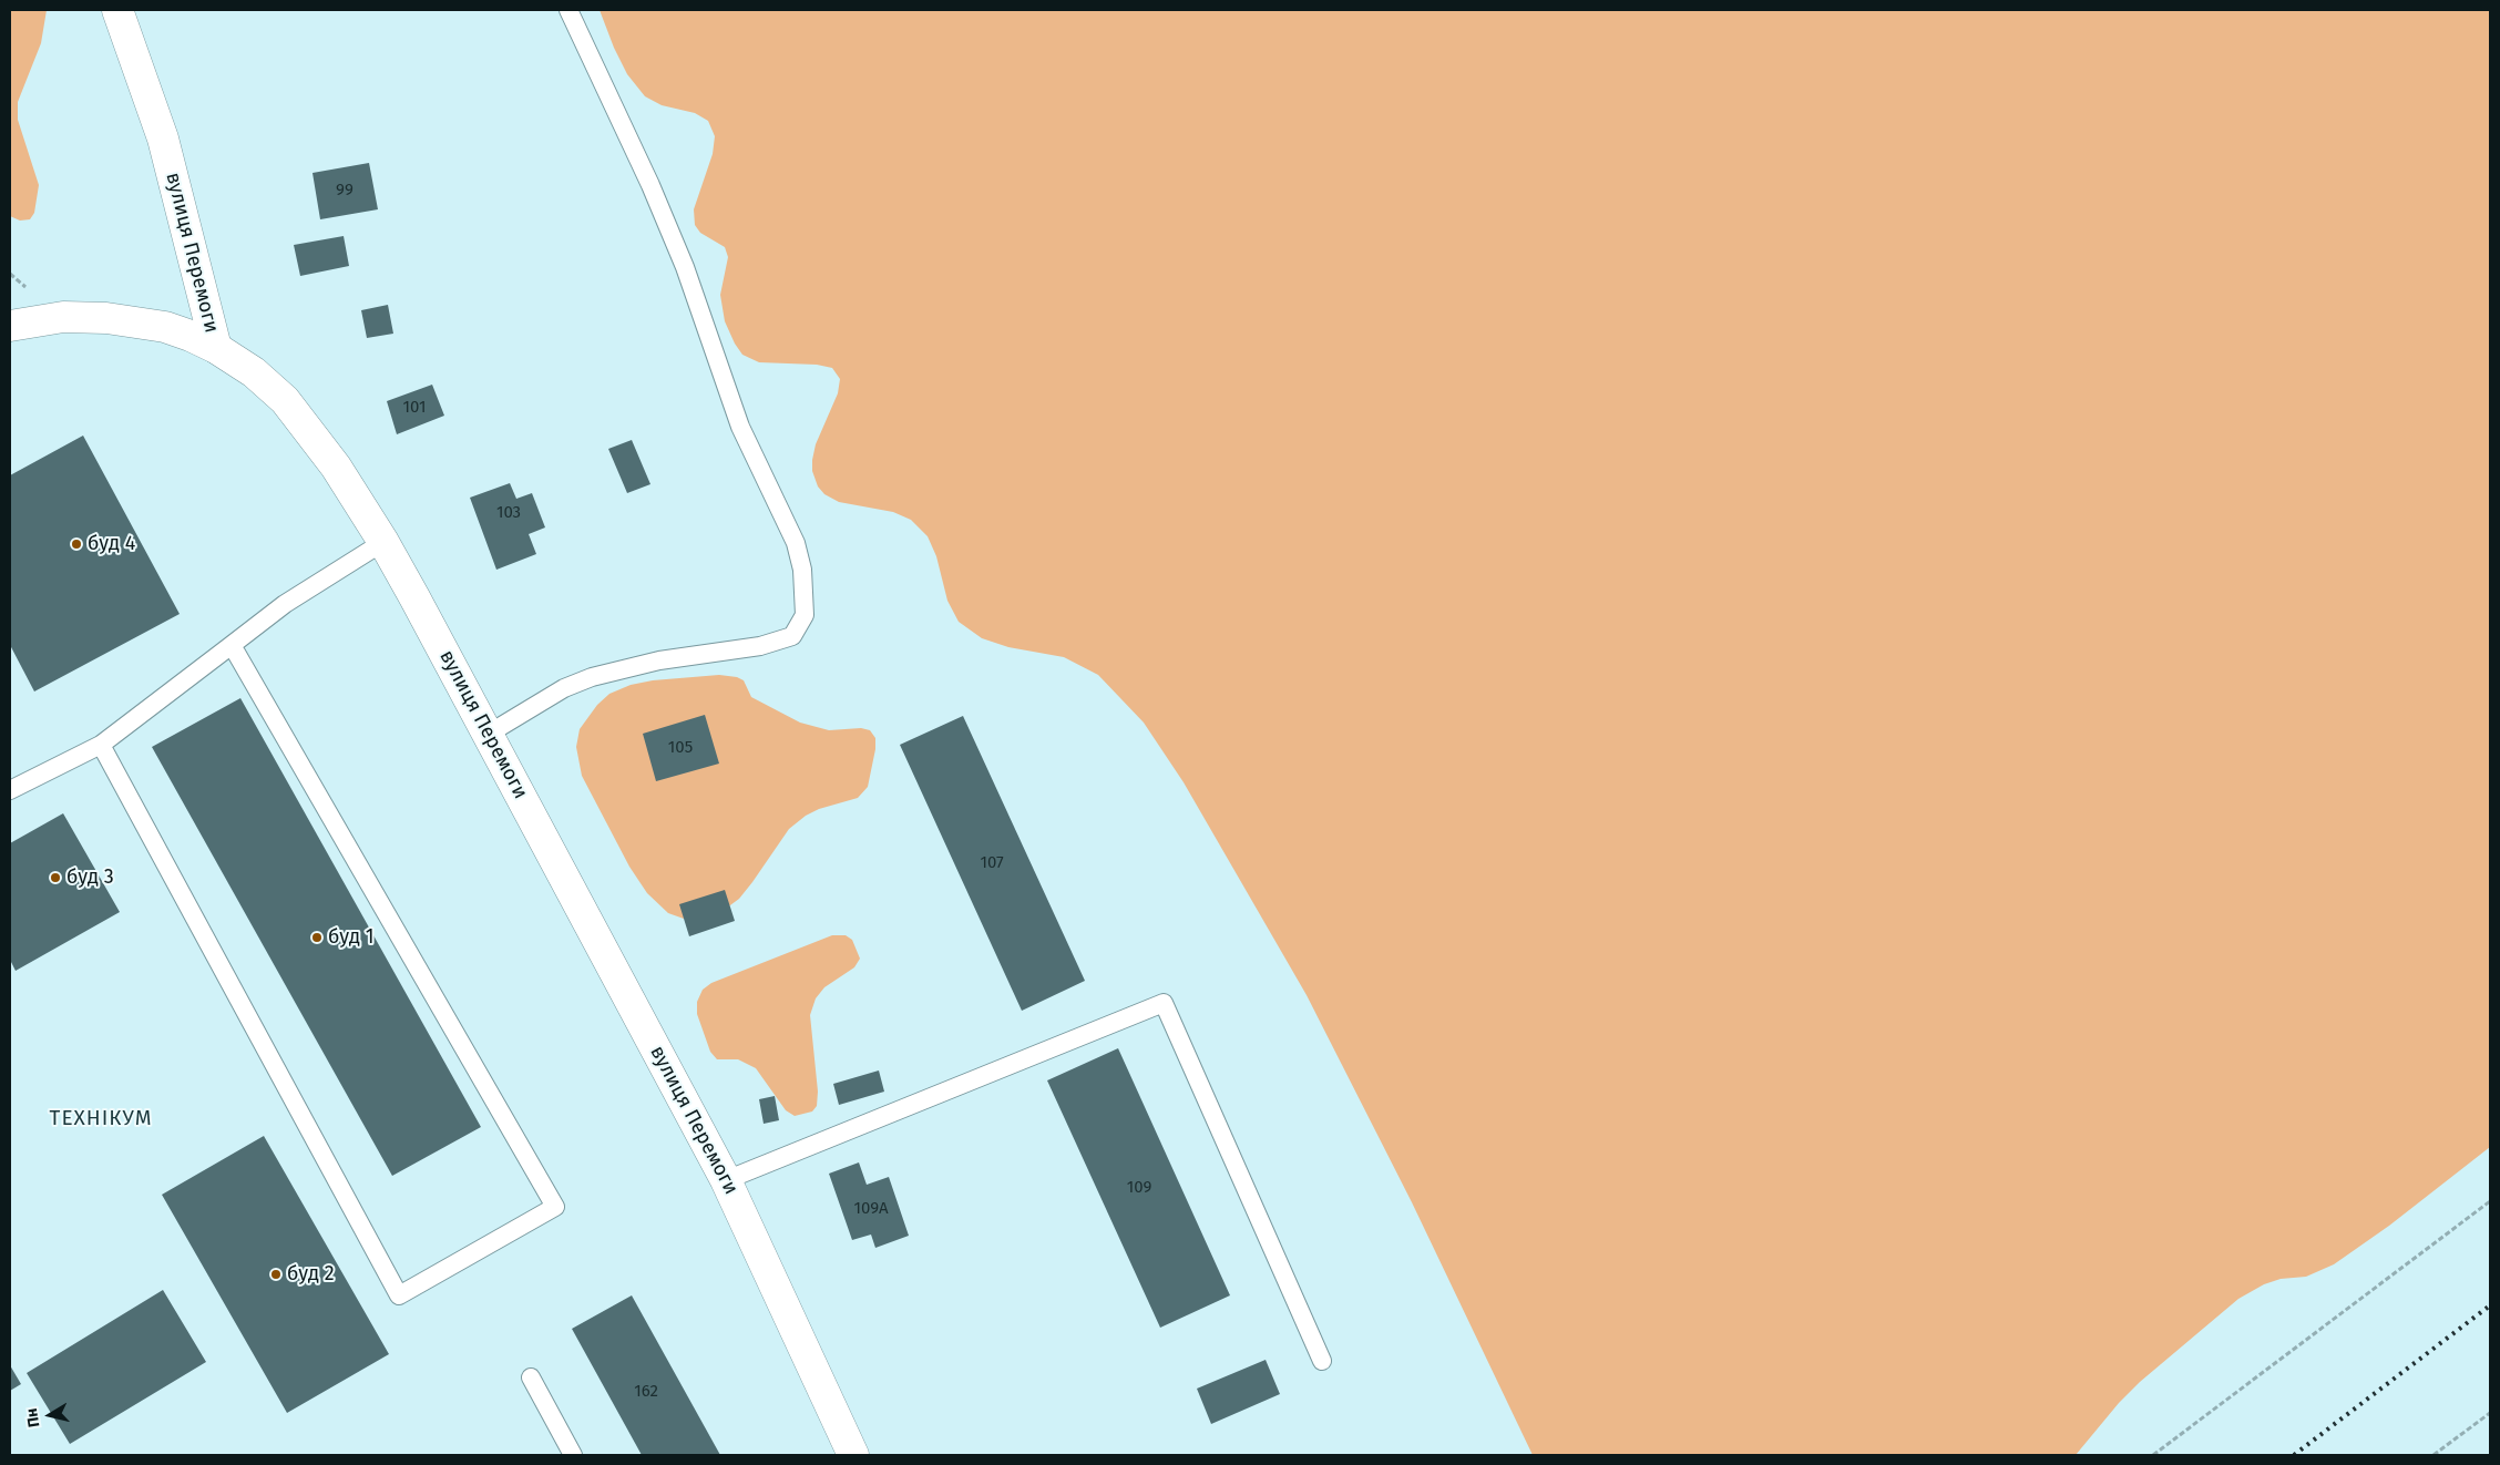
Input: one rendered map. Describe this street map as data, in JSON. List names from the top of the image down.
{
  "streets": {
    "street": ["вулиця Перемоги"]
  },
  "districts": ["ТЕХНІКУМ"],
  "places": [
    "буд 4",
    "буд 3",
    "буд 1",
    "буд 2"
  ],
  "house_numbers": [
    "99",
    "101",
    "103",
    "105",
    "107",
    "109",
    "109А",
    "162"
  ],
  "north": "left"
}
